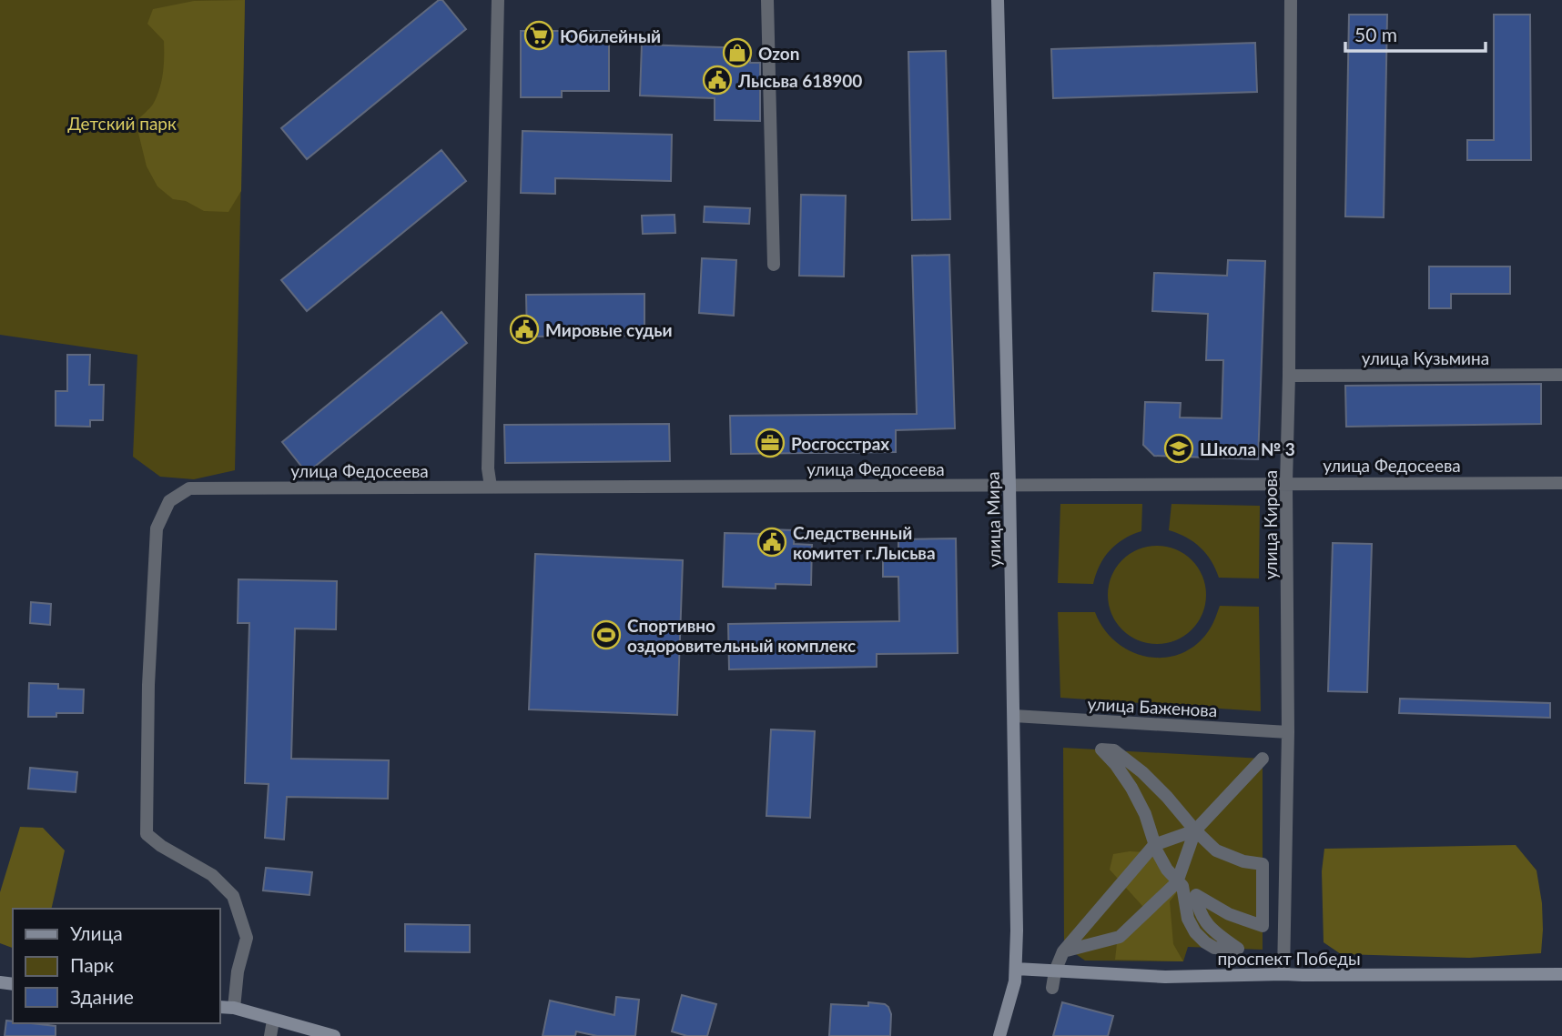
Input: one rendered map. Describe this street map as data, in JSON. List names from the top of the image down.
{
  "streets": {
    "street": [
      "улица Кузьмина",
      "улица Федосеева",
      "улица Мира",
      "улица Кирова",
      "улица Баженова",
      "проспект Победы"
    ]
  },
  "crossings": [
    ["улица Кузьмина", "улица Кирова"],
    ["улица Федосеева", "улица Мира"],
    ["улица Федосеева", "улица Кирова"],
    ["улица Мира", "улица Баженова"],
    ["улица Мира", "проспект Победы"],
    ["улица Кирова", "улица Баженова"],
    ["улица Кирова", "проспект Победы"]
  ],
  "parks": ["Детский парк"],
  "places": {
    "supermarket": ["Юбилейный"],
    "shop": ["Ozon"],
    "public building": ["Лысьва 618900", "Мировые судьи", "Следственный комитет г.Лысьва"],
    "office": ["Росгосстрах"],
    "school or university": ["Школа № 3"],
    "sports": ["Спортивно оздоровительный комплекс"]
  },
  "legend": ["Улица", "Парк", "Здание"],
  "scale_bar": "50 m"
}
